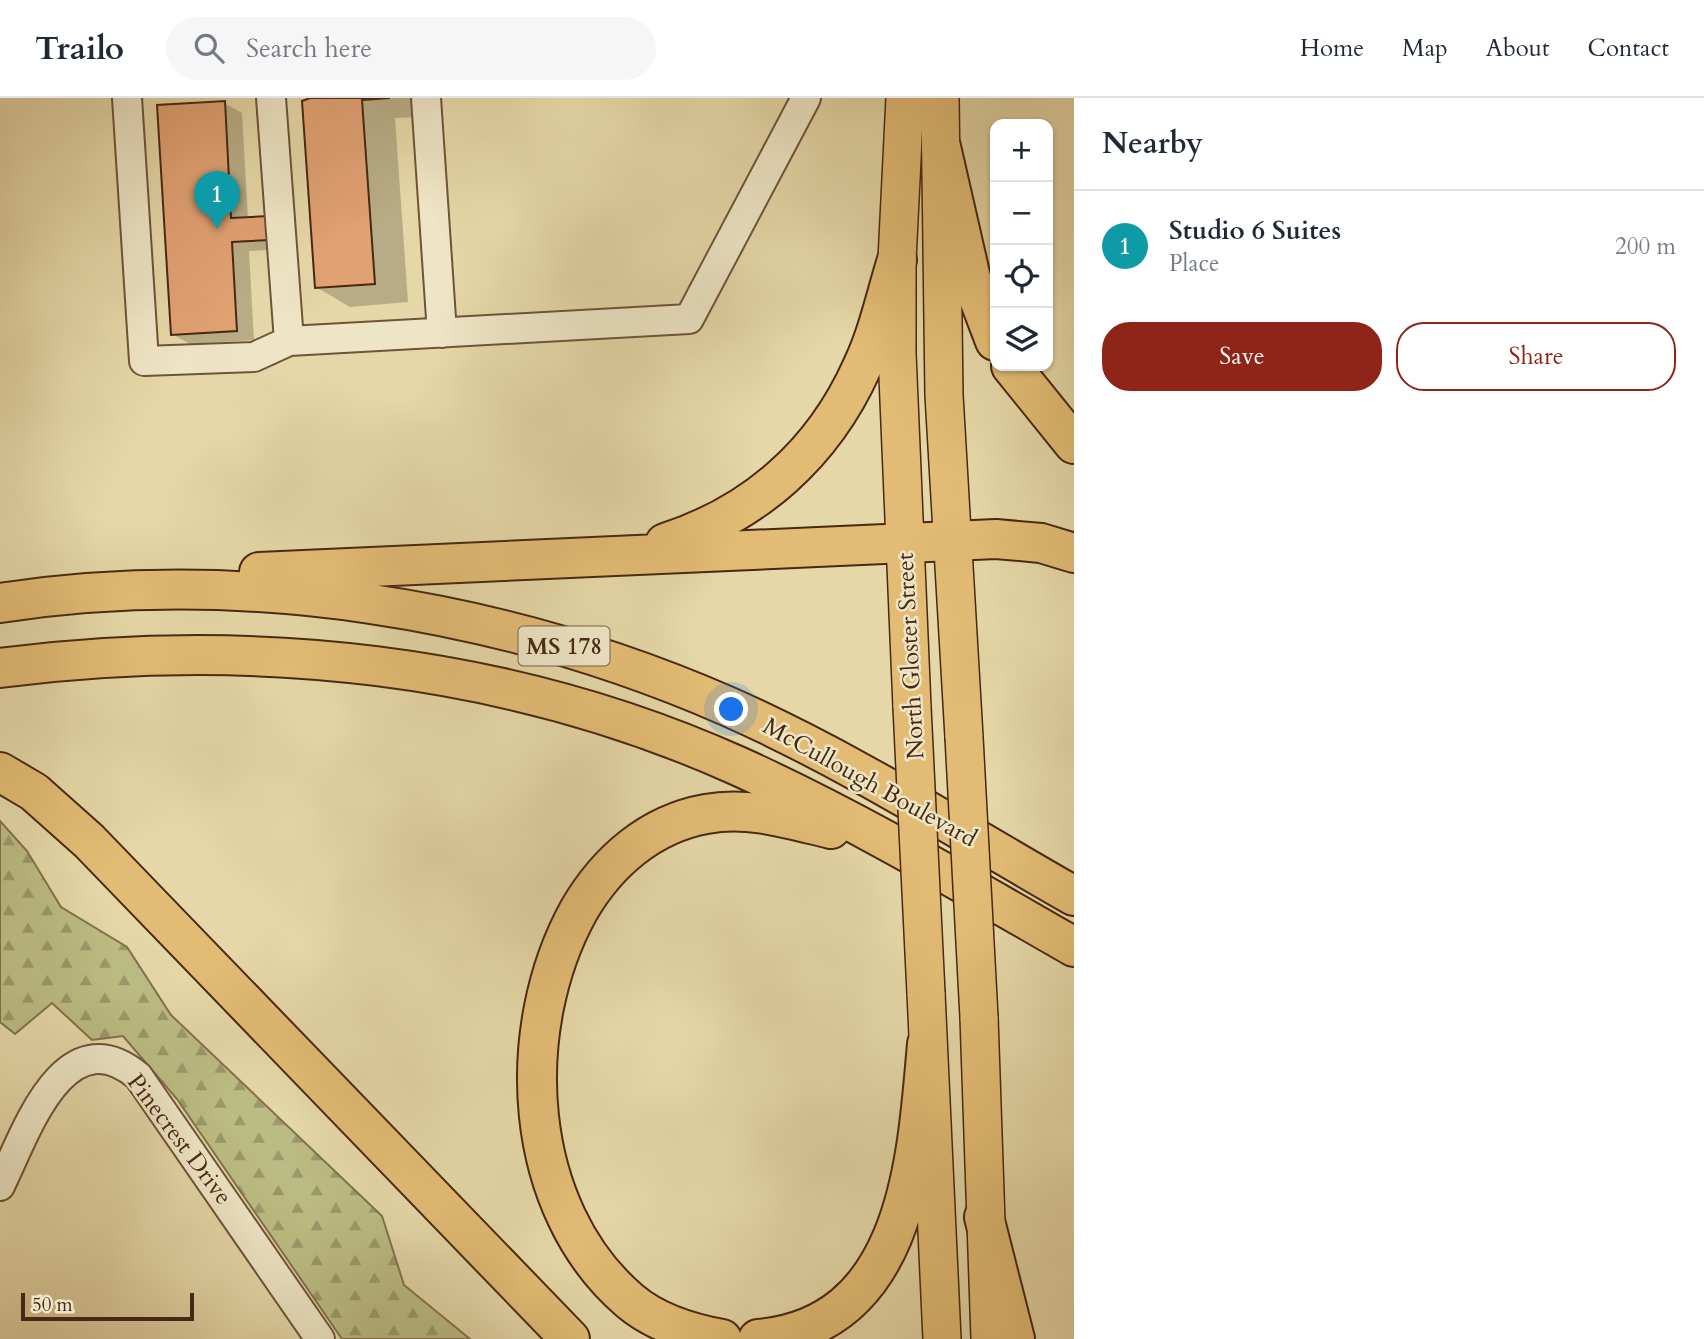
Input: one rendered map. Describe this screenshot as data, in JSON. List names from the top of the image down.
{
  "streets": {
    "highway": ["MS 178", "McCullough Boulevard"],
    "main road": ["North Gloster Street"],
    "street": ["Pinecrest Drive"]
  },
  "scale_bar": "50 m",
  "page": {
    "header": "Trailo",
    "search": "Search here",
    "nav": [
      "Home",
      "Map",
      "About",
      "Contact"
    ],
    "heading": "Nearby",
    "map_buttons": ["+", "−"],
    "pins": "1",
    "list": [
      {
        "mark": "1",
        "name": "Studio 6 Suites",
        "note": "Place",
        "value": "200 m"
      }
    ],
    "buttons": ["Save", "Share"],
    "scale": "50 m"
  }
}
